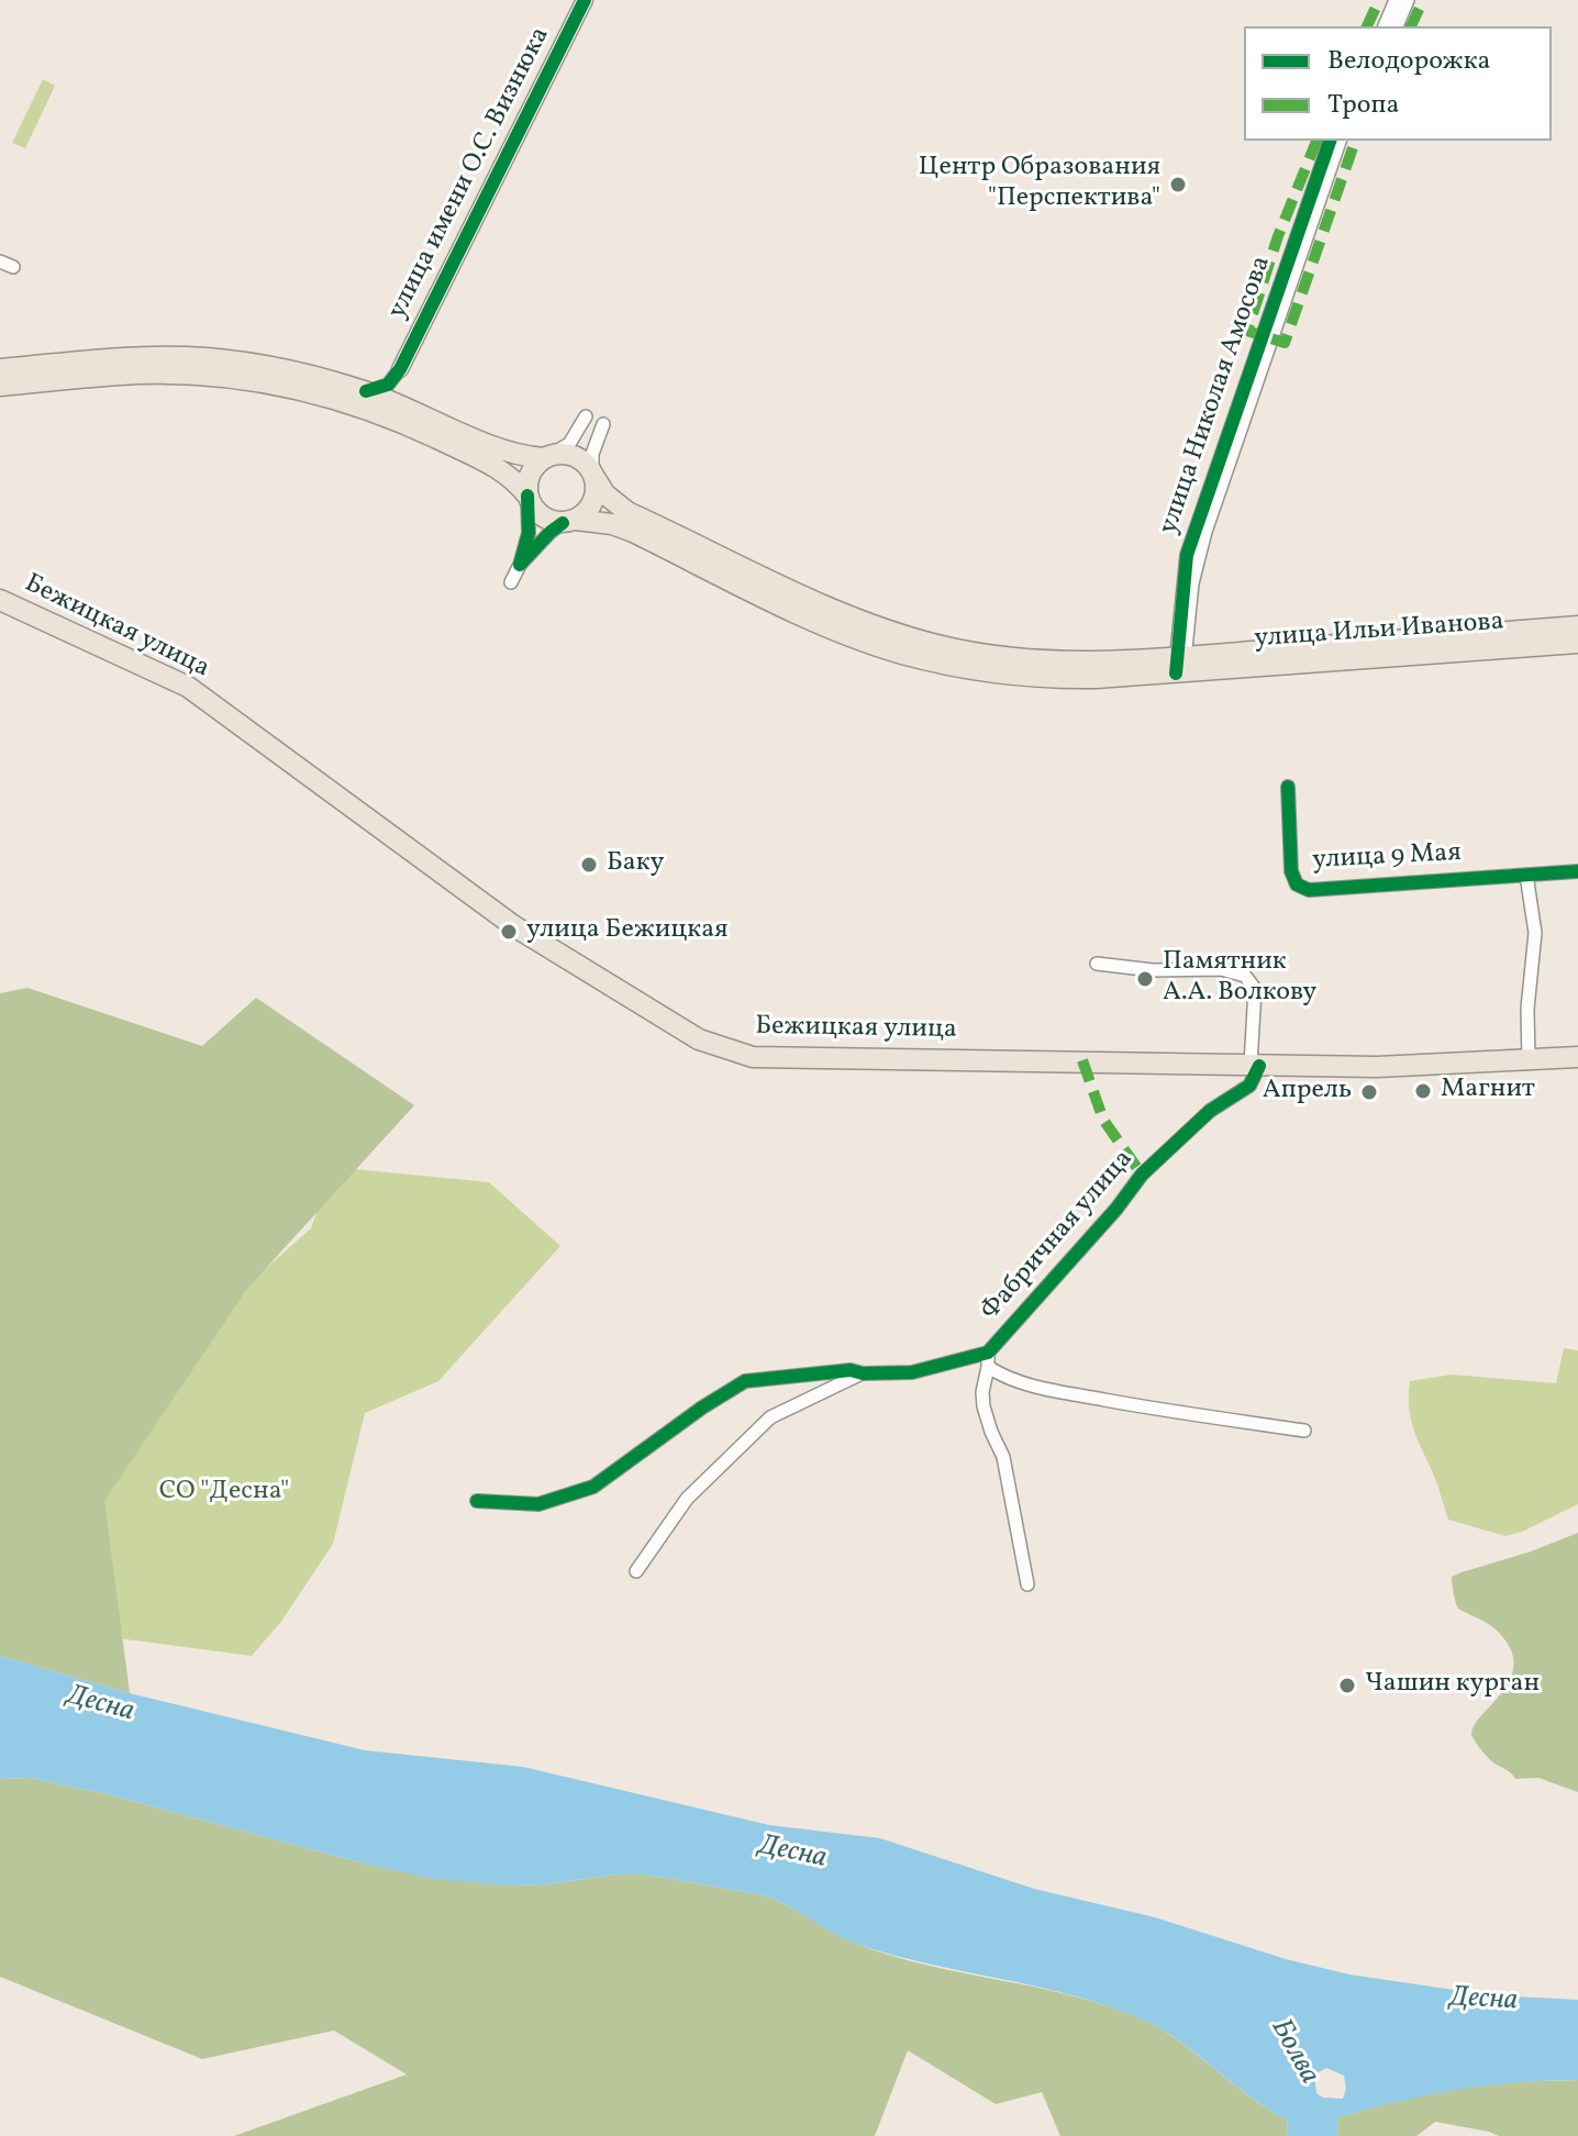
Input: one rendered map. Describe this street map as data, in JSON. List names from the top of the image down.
{
  "streets": {
    "main road": ["Бежицкая улица", "улица Ильи Иванова"],
    "street": [
      "улица имени О.С. Визнюка",
      "улица Николая Амосова",
      "улица 9 Мая",
      "Фабричная улица"
    ]
  },
  "crossings": [
    ["улица Николая Амосова", "улица Ильи Иванова"],
    ["Бежицкая улица", "Фабричная улица"]
  ],
  "water": ["Десна", "Болва"],
  "parks": ["СО \"Десна\""],
  "places": [
    "Центр Образования \"Перспектива\"",
    "Баку",
    "улица Бежицкая",
    "Памятник А.А. Волкову",
    "Магнит",
    "Апрель",
    "Чашин курган"
  ],
  "legend": ["Велодорожка", "Тропа"]
}
